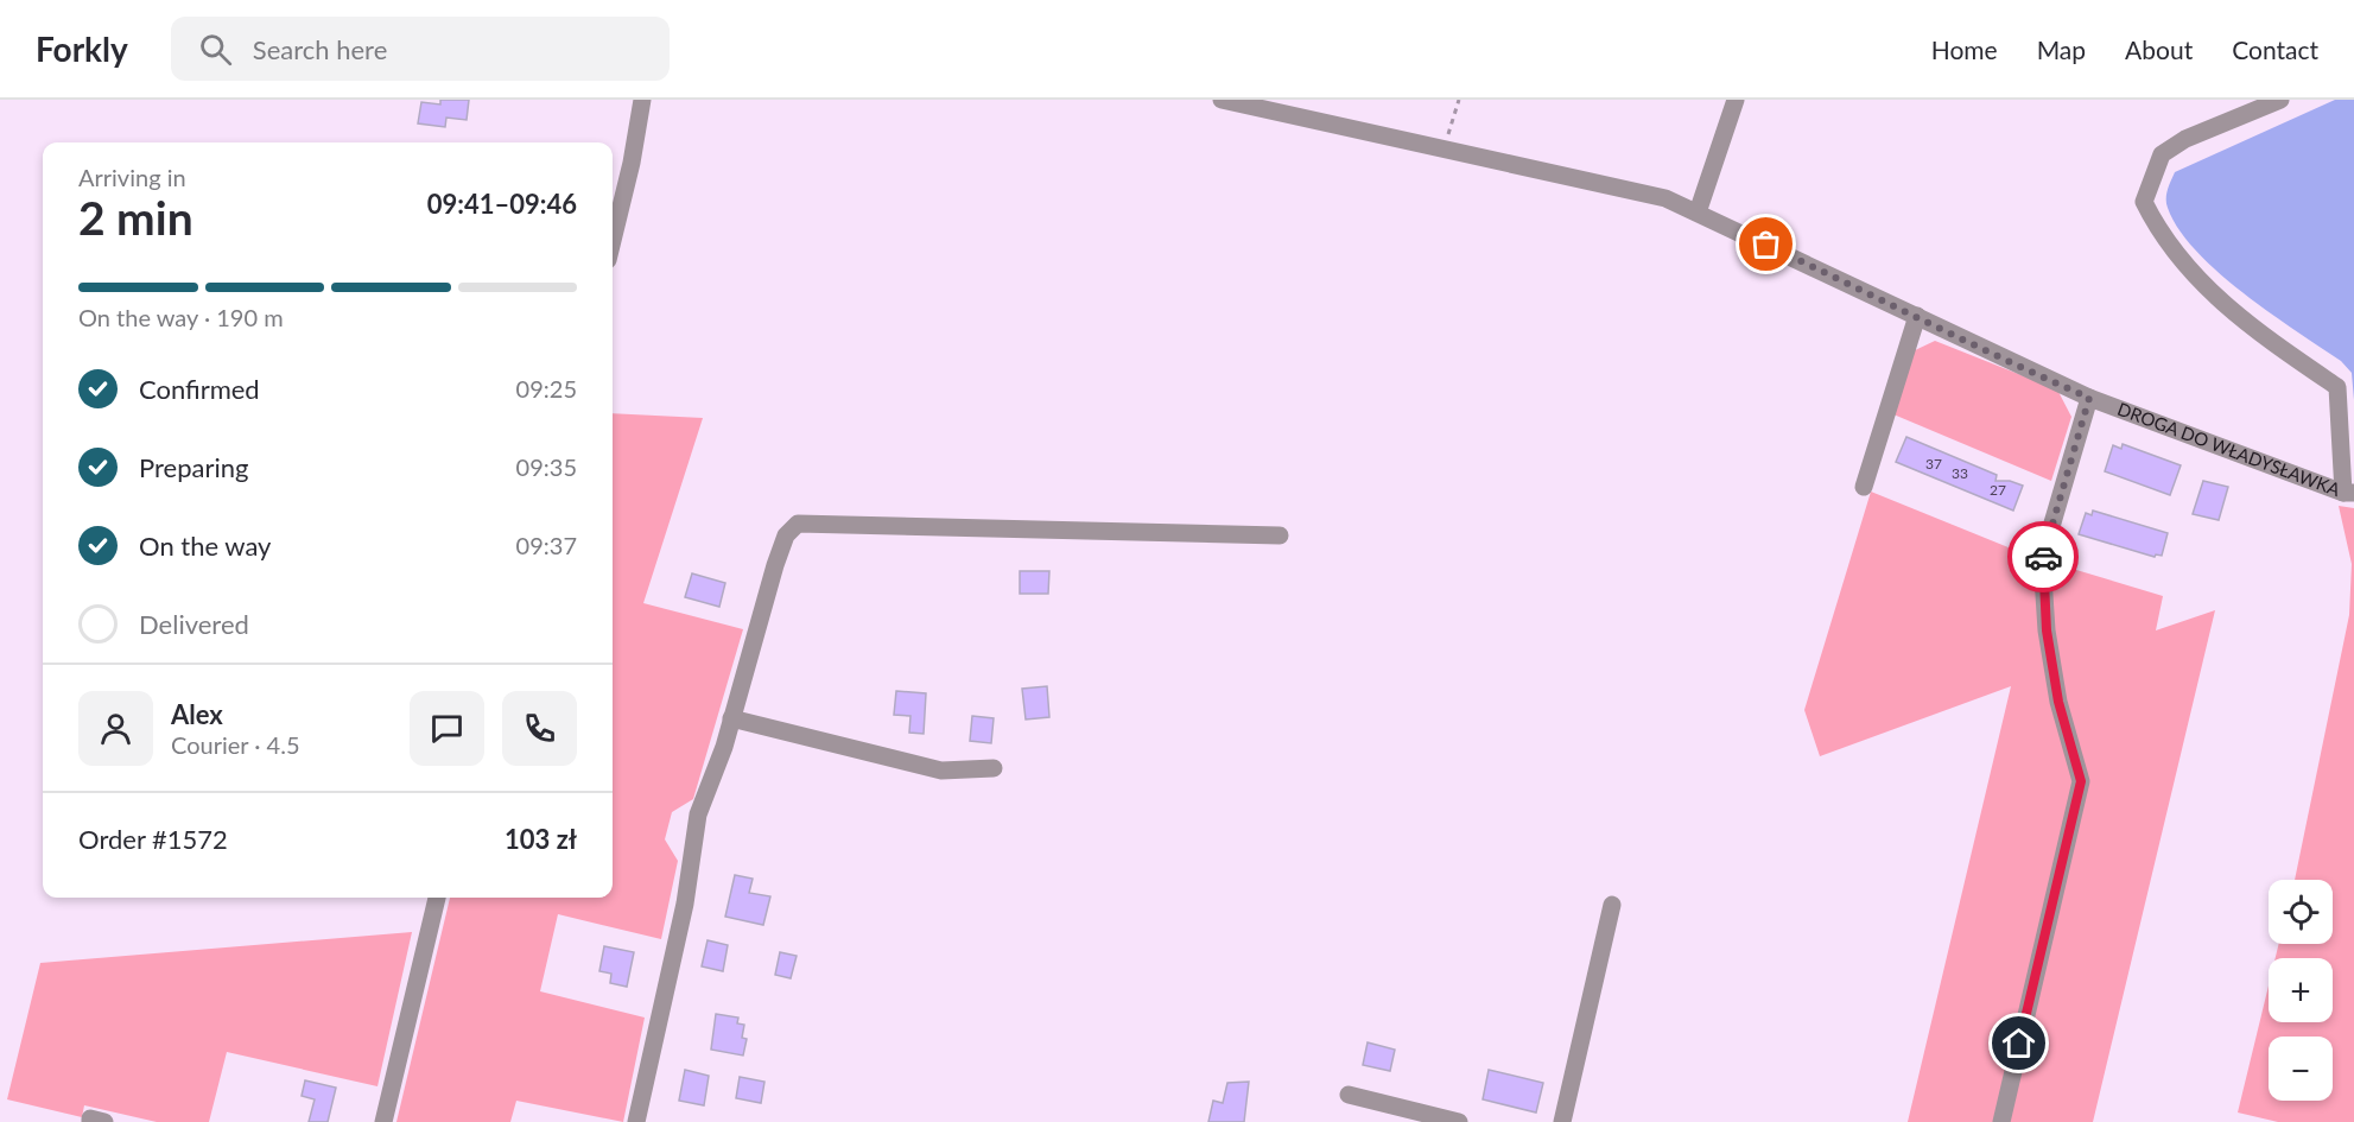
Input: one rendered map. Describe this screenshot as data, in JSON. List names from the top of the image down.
{
  "streets": {
    "street": ["DROGA DO WŁADYSŁAWKA"]
  },
  "house_numbers": ["37", "33", "27"],
  "page": {
    "header": "Forkly",
    "search": "Search here",
    "nav": [
      "Home",
      "Map",
      "About",
      "Contact"
    ],
    "heading": ["2 min", "Arriving in", "09:41–09:46"],
    "panel": [
      "Alex",
      "Courier · 4.5",
      "Order #1572",
      "103 zł"
    ],
    "bar": "On the way · 190 m",
    "list": [
      ["Confirmed", "09:25"],
      ["Preparing", "09:35"],
      ["On the way", "09:37"],
      "Delivered"
    ],
    "map_buttons": ["+", "−"]
  }
}
